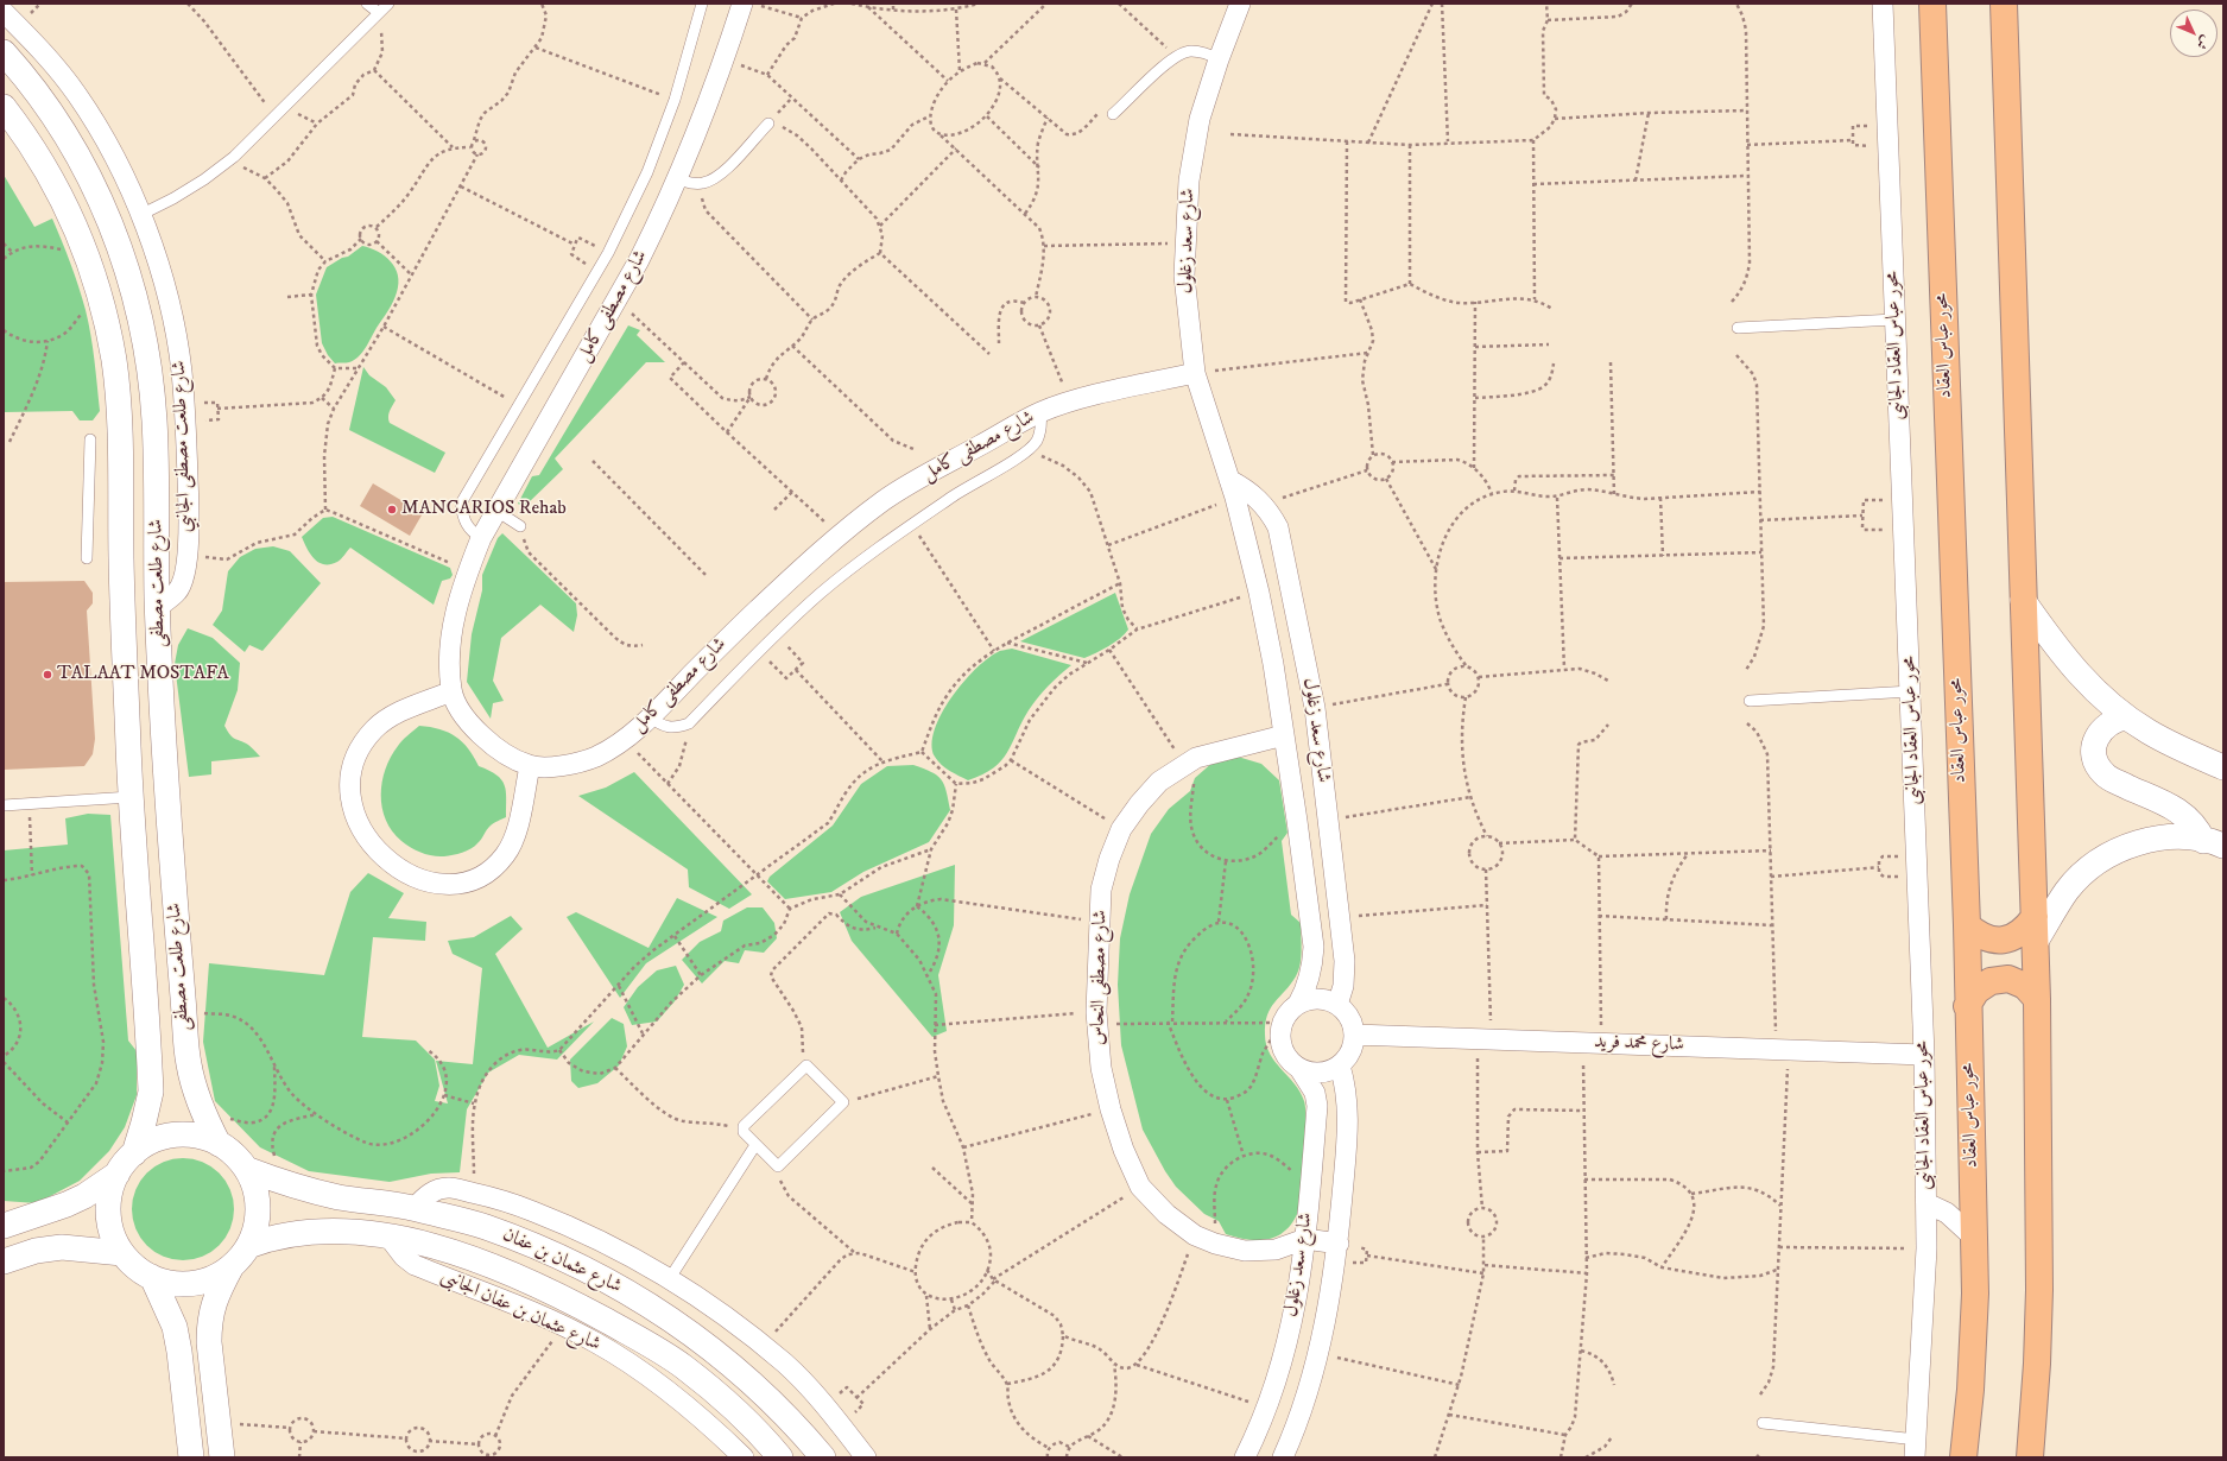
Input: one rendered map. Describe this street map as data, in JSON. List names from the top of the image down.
{
  "streets": {
    "main road": ["محور عباس العقاد"],
    "street": [
      "شارع سعد زغلول",
      "شارع مصطفى كامل",
      "محور عباس العقاد الجانبى",
      "شارع طلعت مصطفى الجانبي",
      "شارع طلعت مصطفى",
      "شارع مصطفى النحاس",
      "شارع محمد فريد",
      "شارع عثمان بن عفان",
      "شارع عثمان بن عفان الجانبى"
    ]
  },
  "crossings": [
    ["شارع سعد زغلول", "شارع مصطفى كامل"],
    ["شارع سعد زغلول", "شارع مصطفى النحاس"],
    ["شارع سعد زغلول", "شارع محمد فريد"],
    ["محور عباس العقاد الجانبى", "شارع محمد فريد"],
    ["شارع طلعت مصطفى الجانبي", "شارع طلعت مصطفى"],
    ["شارع طلعت مصطفى", "شارع عثمان بن عفان"],
    ["شارع عثمان بن عفان", "شارع عثمان بن عفان الجانبى"]
  ],
  "places": ["MANCARIOS Rehab", "TALAAT MOSTAFA"],
  "north": "bottom right"
}
